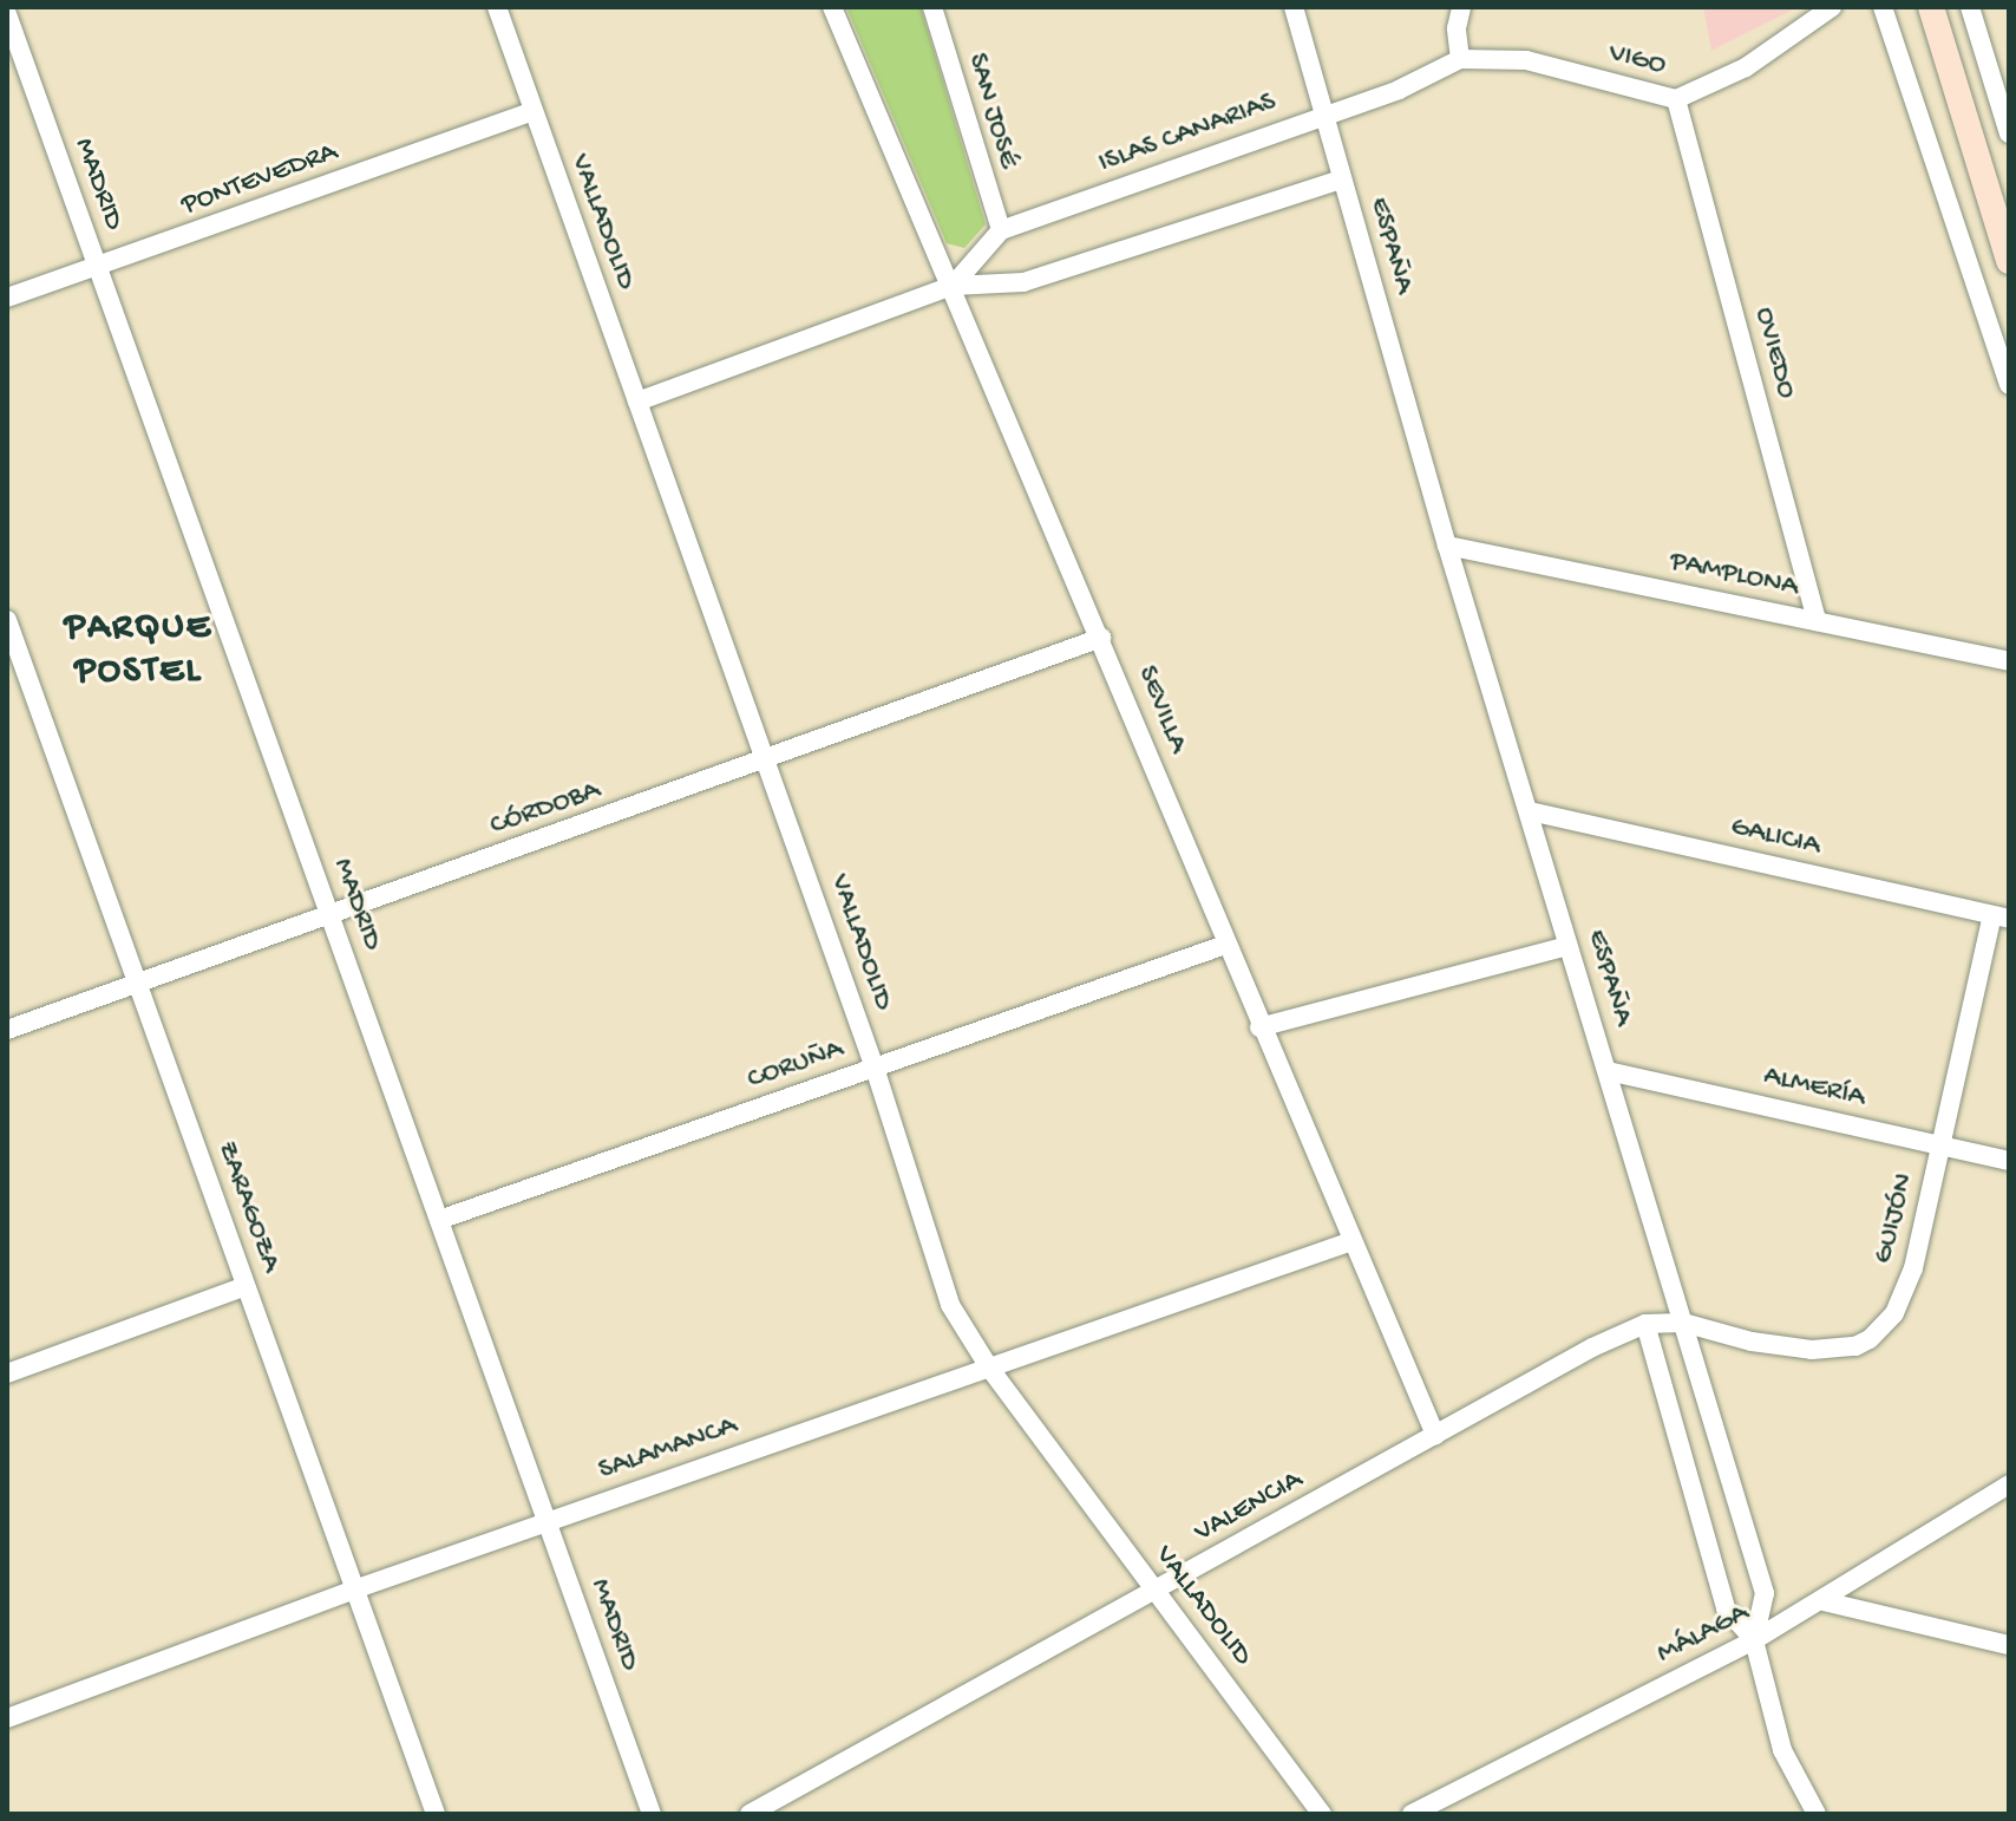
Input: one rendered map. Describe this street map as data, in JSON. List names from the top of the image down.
{
  "streets": {
    "street": [
      "VIGO",
      "SAN JOSÉ",
      "ISLAS CANARIAS",
      "PONTEVEDRA",
      "MADRID",
      "VALLADOLID",
      "ESPAÑA",
      "OVIEDO",
      "PAMPLONA",
      "SEVILLA",
      "CÓRDOBA",
      "GALICIA",
      "CORUÑA",
      "ALMERÍA",
      "ZARAGOZA",
      "GUIJÓN",
      "SALAMANCA",
      "VALENCIA",
      "MÁLAGA"
    ]
  },
  "crossings": [
    ["VIGO", "ISLAS CANARIAS"],
    ["VIGO", "OVIEDO"],
    ["SAN JOSÉ", "ISLAS CANARIAS"],
    ["ISLAS CANARIAS", "VALLADOLID"],
    ["ISLAS CANARIAS", "ESPAÑA"],
    ["ISLAS CANARIAS", "SEVILLA"],
    ["PONTEVEDRA", "MADRID"],
    ["PONTEVEDRA", "VALLADOLID"],
    ["MADRID", "CÓRDOBA"],
    ["MADRID", "CORUÑA"],
    ["MADRID", "SALAMANCA"],
    ["VALLADOLID", "CÓRDOBA"],
    ["VALLADOLID", "CORUÑA"],
    ["VALLADOLID", "SALAMANCA"],
    ["VALLADOLID", "VALENCIA"],
    ["ESPAÑA", "PAMPLONA"],
    ["ESPAÑA", "GALICIA"],
    ["ESPAÑA", "ALMERÍA"],
    ["ESPAÑA", "GUIJÓN"],
    ["ESPAÑA", "VALENCIA"],
    ["ESPAÑA", "MÁLAGA"],
    ["OVIEDO", "PAMPLONA"],
    ["SEVILLA", "CÓRDOBA"],
    ["SEVILLA", "CORUÑA"],
    ["SEVILLA", "SALAMANCA"],
    ["SEVILLA", "VALENCIA"],
    ["CÓRDOBA", "ZARAGOZA"],
    ["GALICIA", "GUIJÓN"],
    ["ALMERÍA", "GUIJÓN"],
    ["ZARAGOZA", "SALAMANCA"],
    ["GUIJÓN", "VALENCIA"]
  ],
  "districts": ["PARQUE POSTEL"]
}
